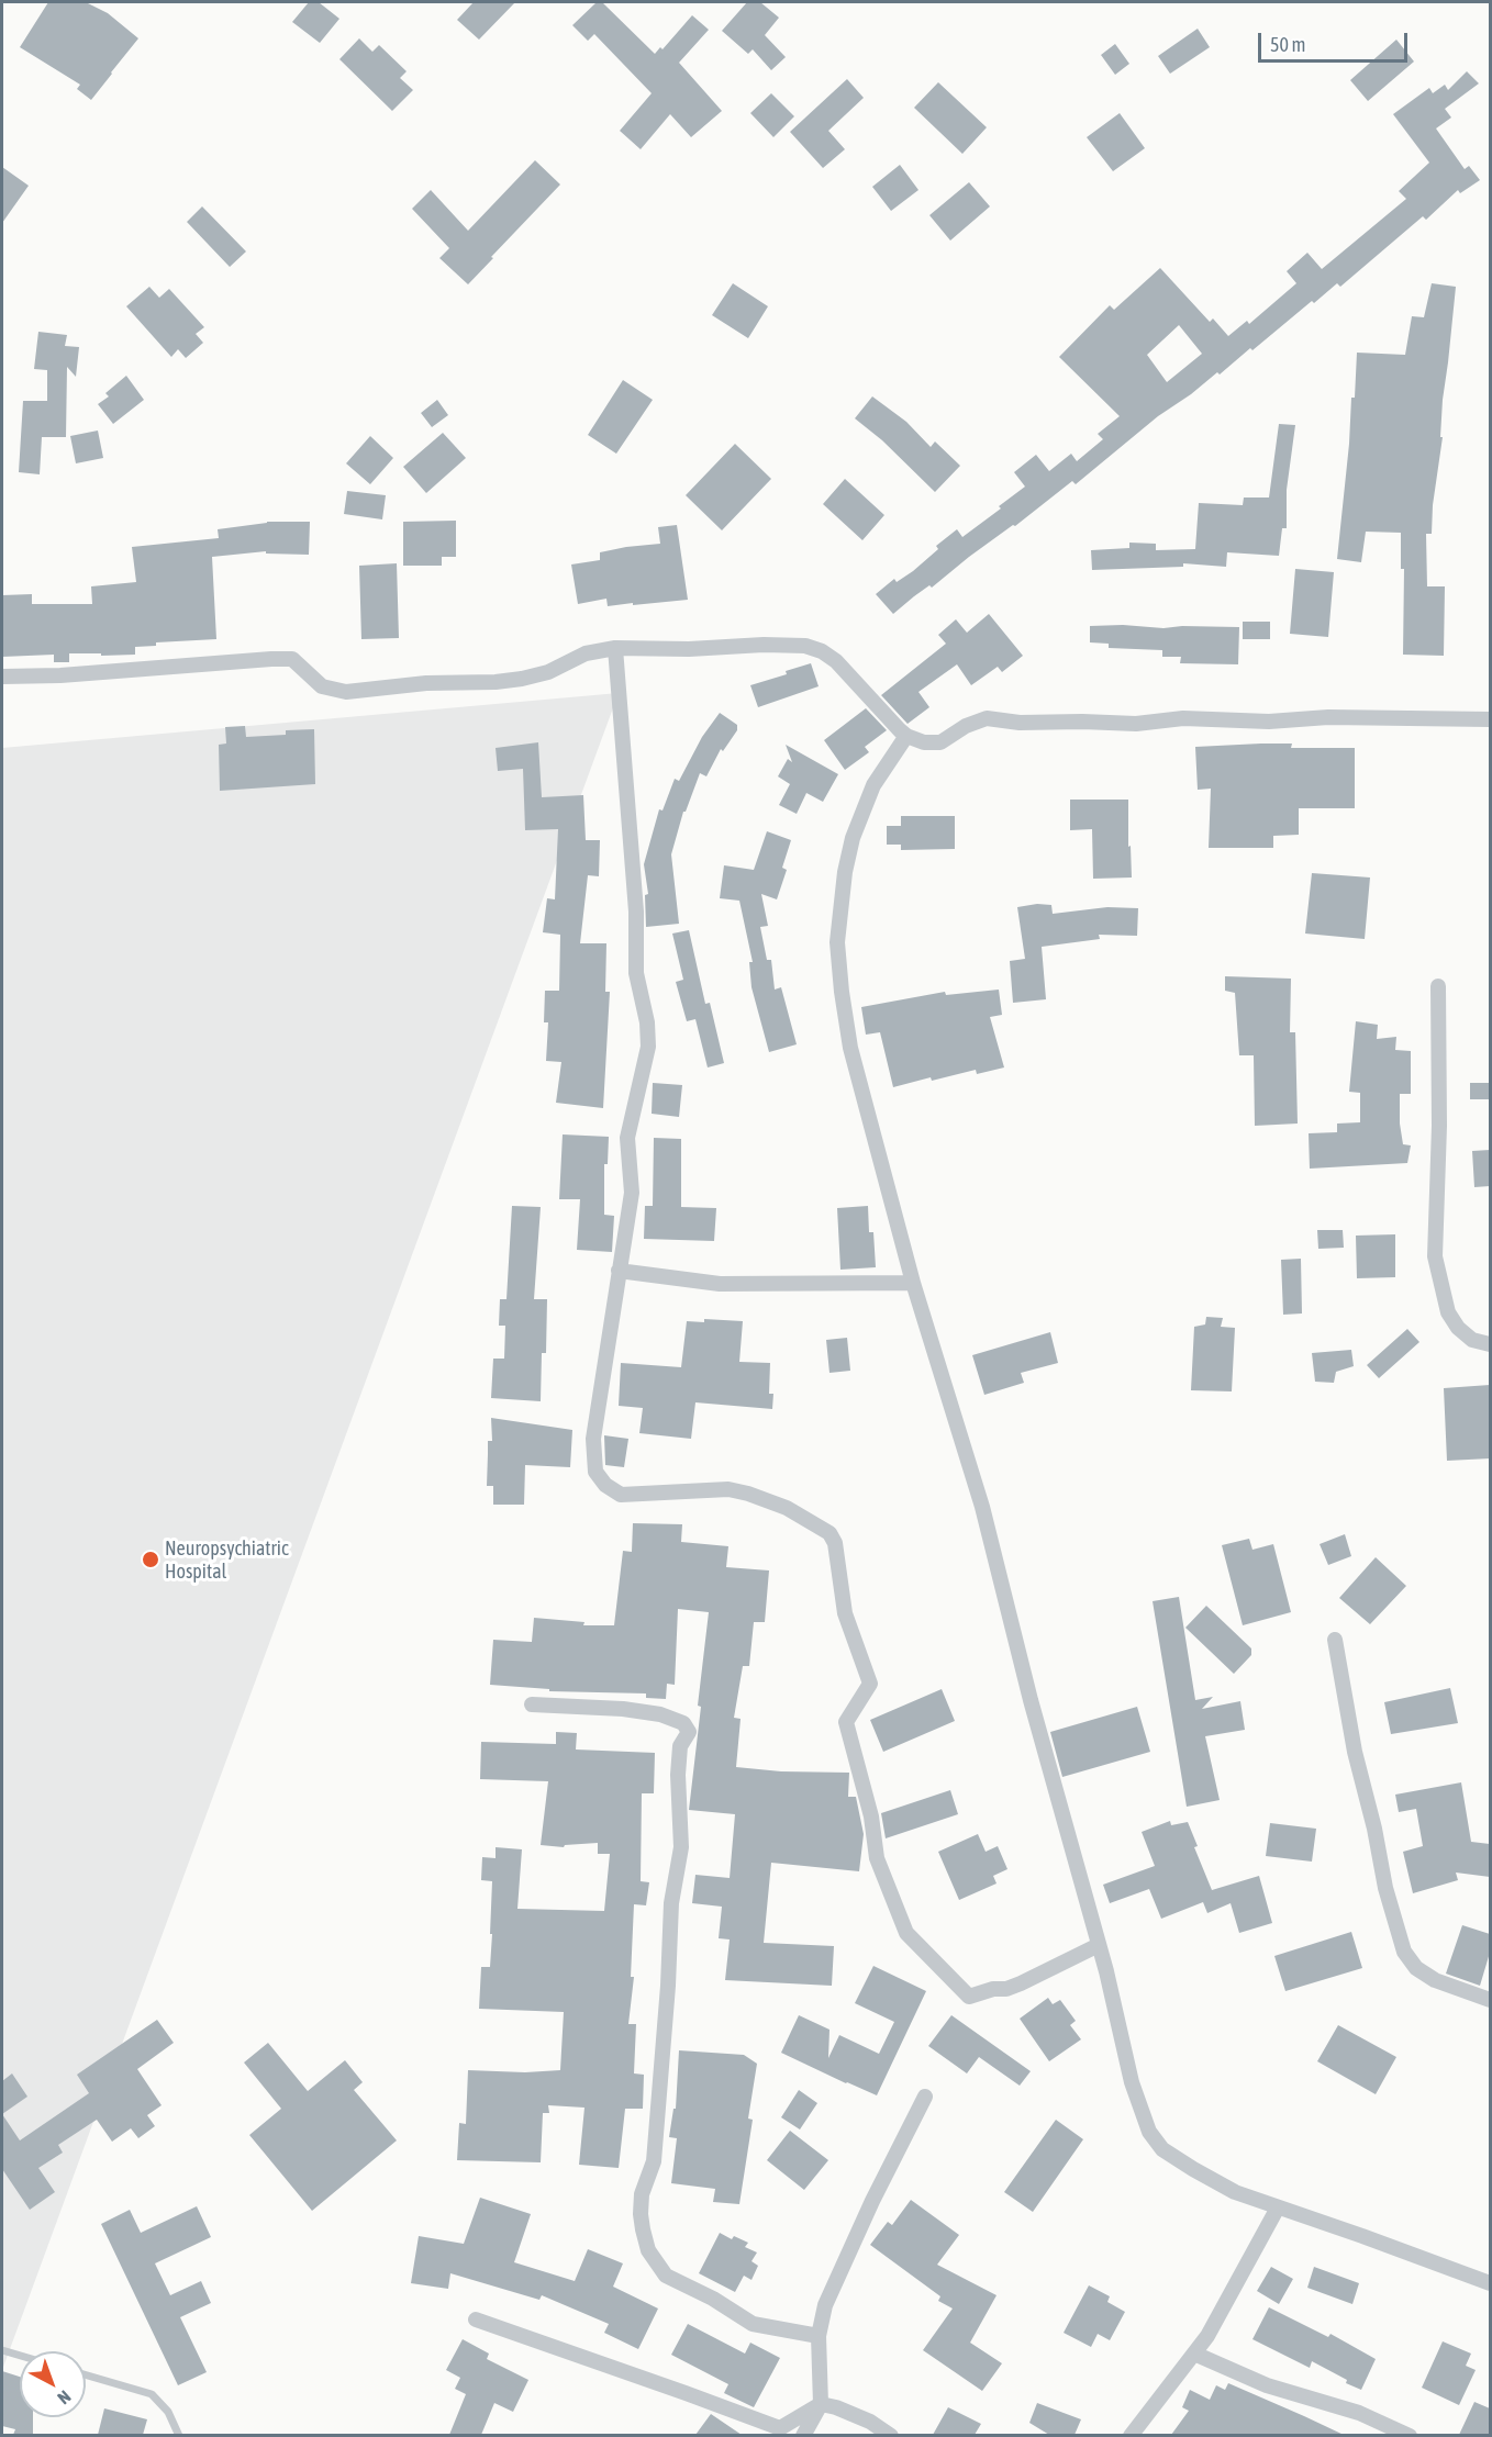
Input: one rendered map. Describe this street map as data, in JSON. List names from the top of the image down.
{
  "places": ["Neuropsychiatric Hospital"],
  "scale_bar": "50 m",
  "north": "bottom right"
}
